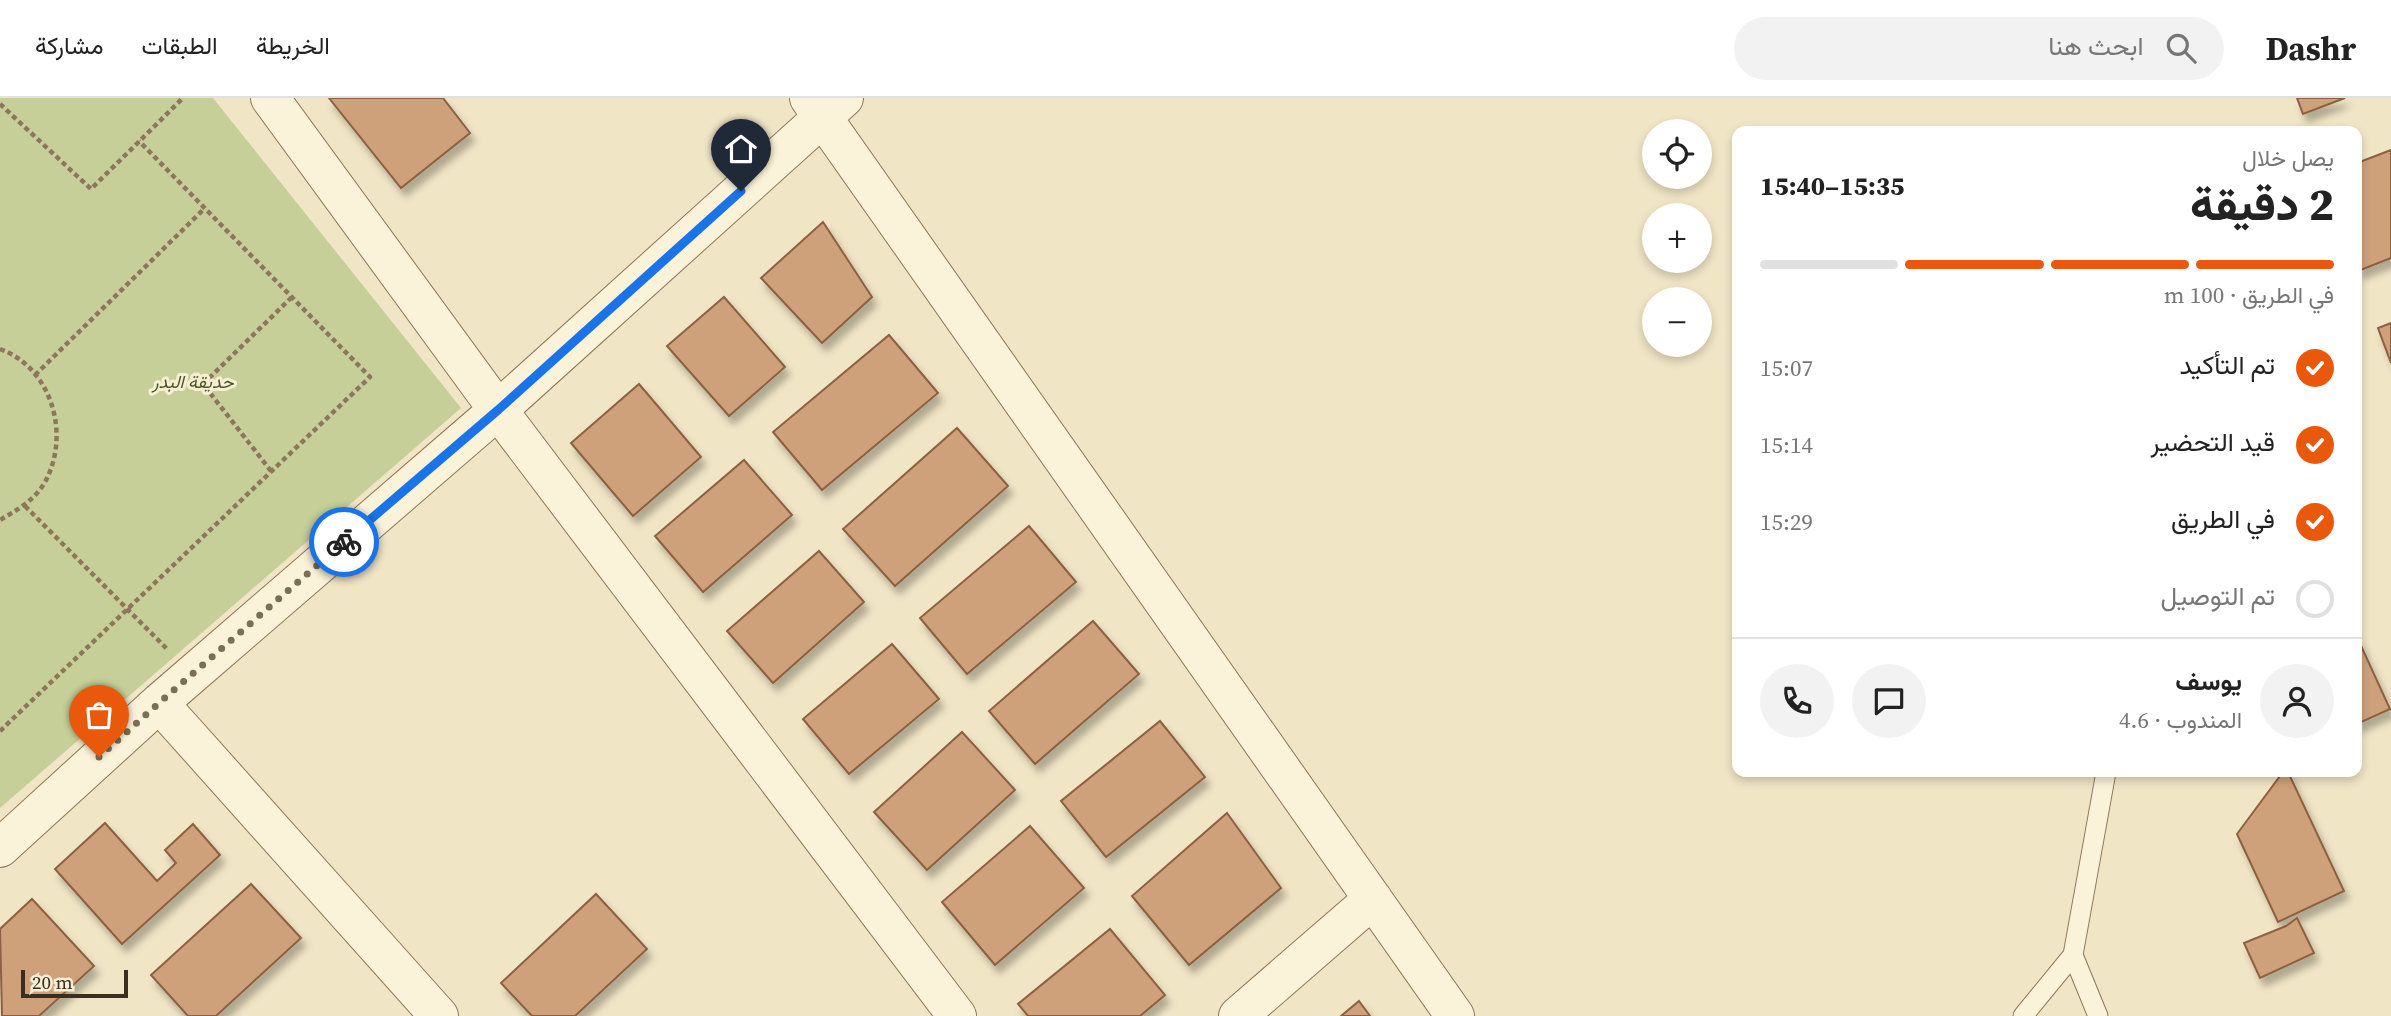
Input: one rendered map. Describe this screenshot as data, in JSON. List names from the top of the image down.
{
  "parks": ["حديقة البدر"],
  "scale_bar": "20 m",
  "page": {
    "header": "Dashr",
    "search": "ابحث هنا",
    "nav": ["الخريطة", "الطبقات", "مشاركة"],
    "map_buttons": ["+", "−"],
    "heading": ["2 دقيقة", "يصل خلال", "15:35–15:40"],
    "panel": ["يوسف", "المندوب · 4.6"],
    "bar": "في الطريق · 100 m",
    "list": [
      ["تم التأكيد", "15:07"],
      ["قيد التحضير", "15:14"],
      ["في الطريق", "15:29"],
      "تم التوصيل"
    ],
    "scale": "20 m"
  }
}
